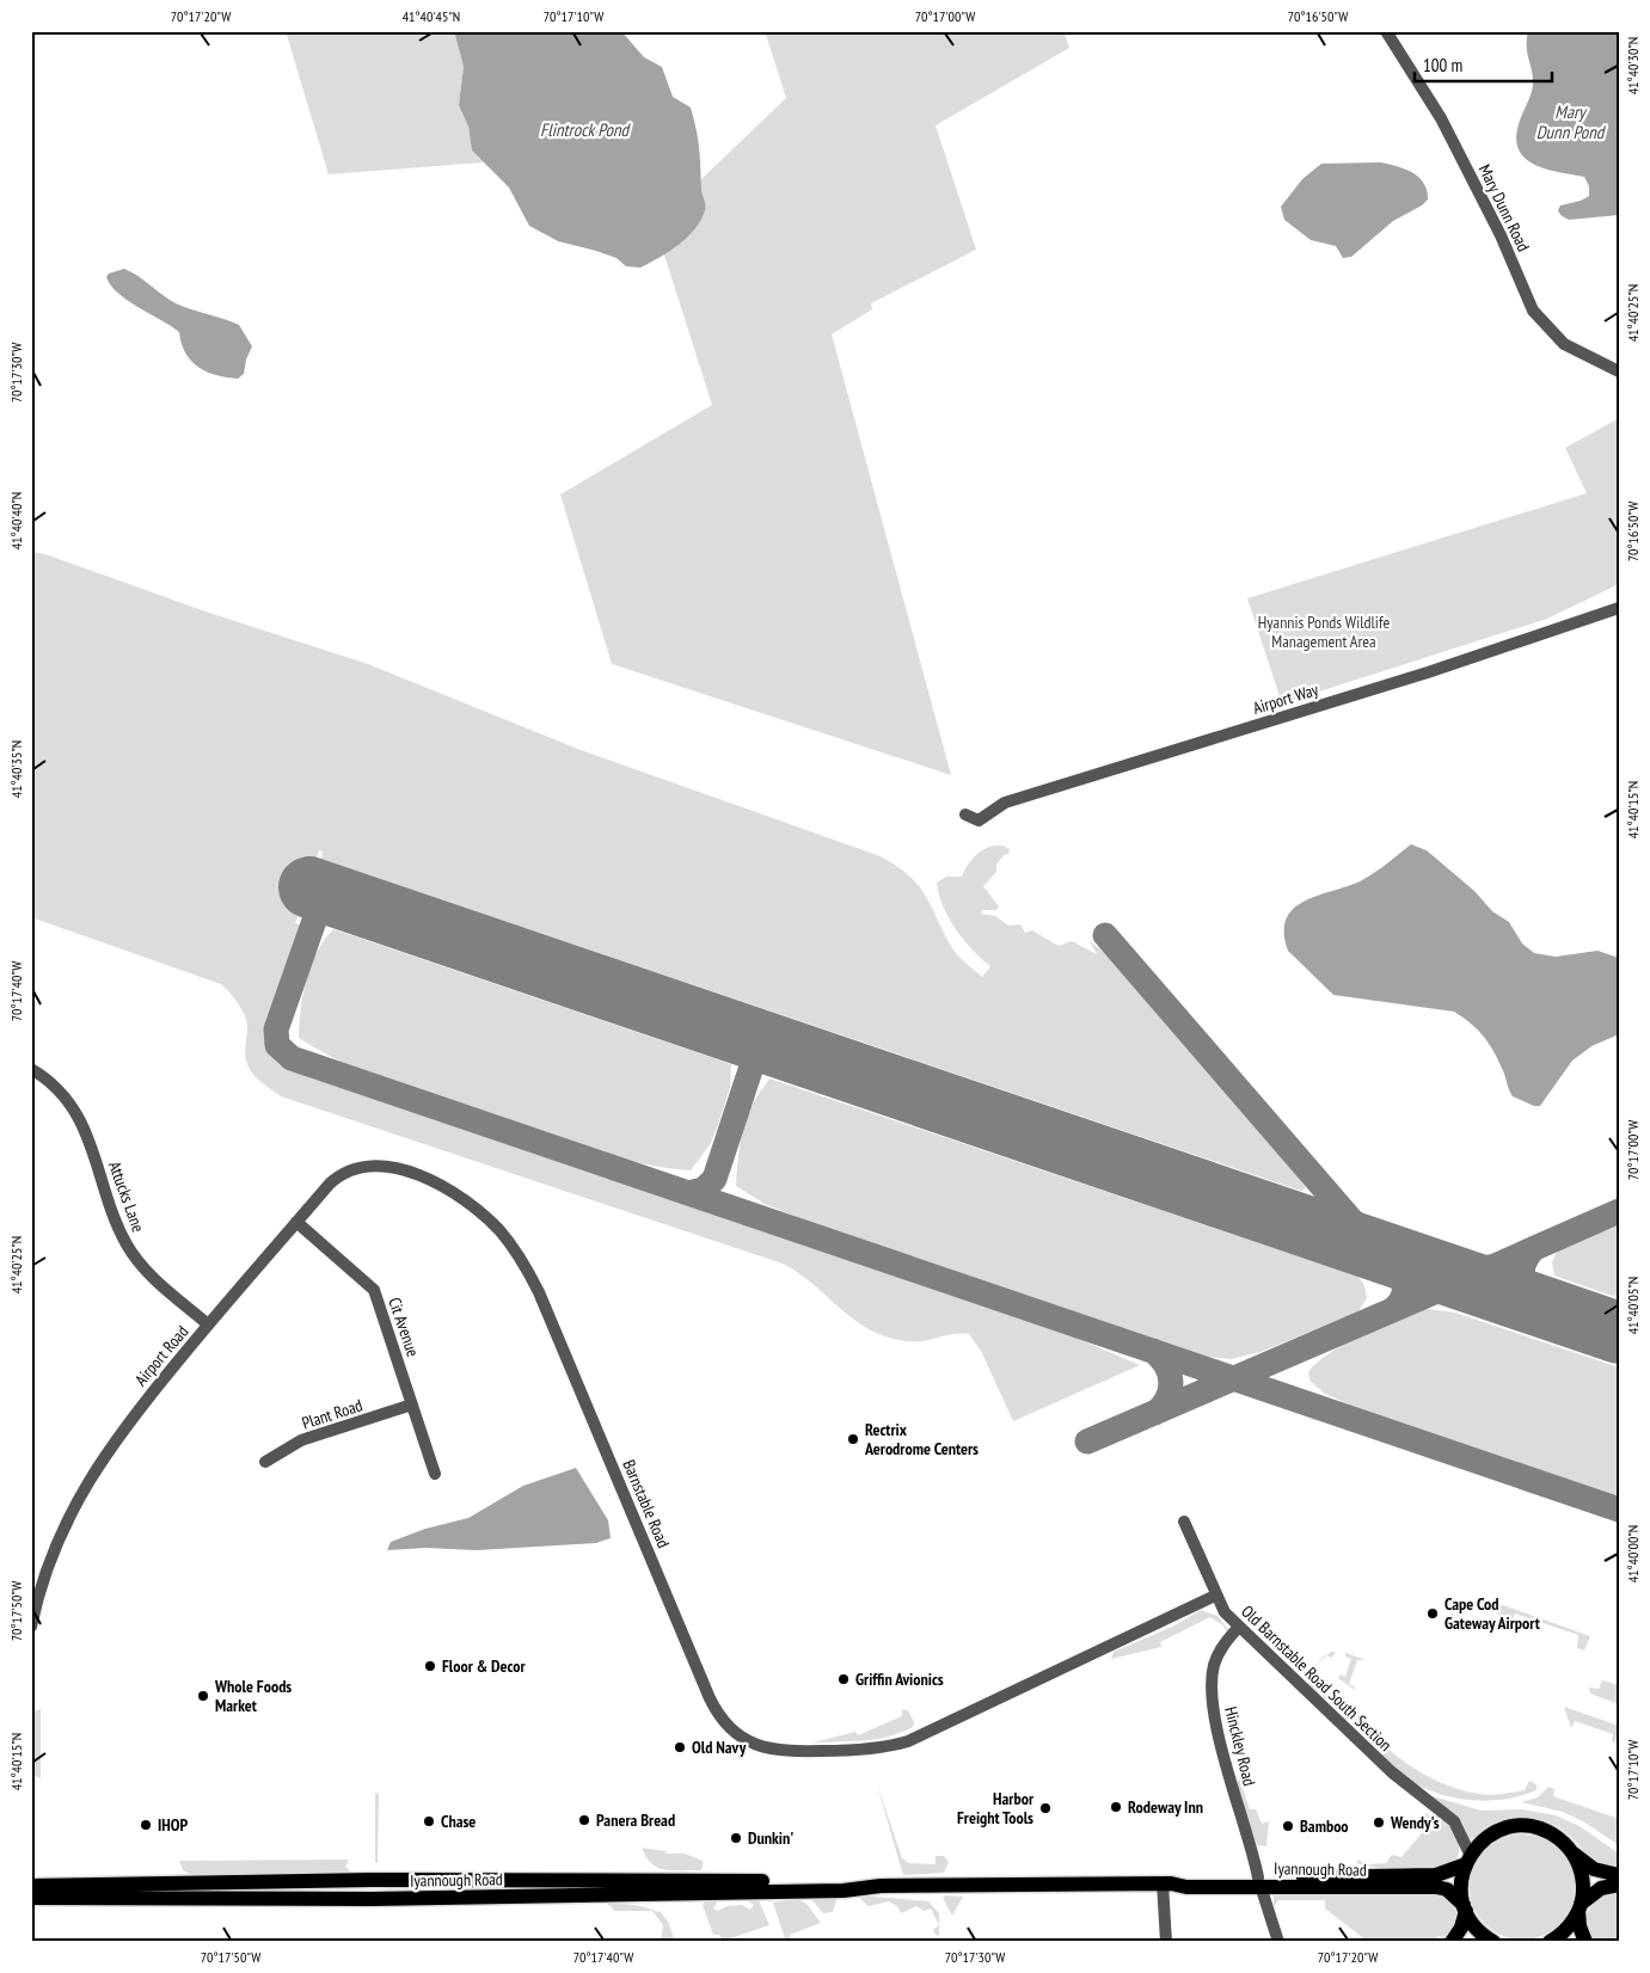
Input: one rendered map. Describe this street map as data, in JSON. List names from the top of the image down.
{
  "streets": {
    "main road": ["Iyannough Road"],
    "street": [
      "Mary Dunn Road",
      "Airport Way",
      "Attucks Lane",
      "Cit Avenue",
      "Airport Road",
      "Plant Road",
      "Barnstable Road",
      "Old Barnstable Road South Section",
      "Hinckley Road"
    ]
  },
  "crossings": [
    ["Attucks Lane", "Airport Road"],
    ["Cit Avenue", "Airport Road"],
    ["Cit Avenue", "Plant Road"],
    ["Airport Road", "Barnstable Road"],
    ["Barnstable Road", "Old Barnstable Road South Section"],
    ["Old Barnstable Road South Section", "Hinckley Road"],
    ["Old Barnstable Road South Section", "Iyannough Road"],
    ["Hinckley Road", "Iyannough Road"]
  ],
  "water": ["Mary Dunn Pond", "Flintrock Pond"],
  "parks": ["Hyannis Ponds Wildlife Management Area"],
  "places": [
    "Rectrix Aerodrome Centers",
    "Cape Cod Gateway Airport",
    "Floor & Decor",
    "Griffin Avionics",
    "Whole Foods Market",
    "Old Navy",
    "Rodeway Inn",
    "Harbor Freight Tools",
    "Panera Bread",
    "Chase",
    "Wendy's",
    "IHOP",
    "Bamboo",
    "Dunkin'"
  ],
  "scale_bar": "100 m",
  "coordinates": [
    "70°17'20\"W",
    "41°40'45\"N",
    "70°17'10\"W",
    "70°17'00\"W",
    "70°16'50\"W",
    "41°40'30\"N",
    "41°40'25\"N",
    "70°17'30\"W",
    "41°40'40\"N",
    "41°40'35\"N",
    "41°40'15\"N",
    "70°17'40\"W",
    "41°40'05\"N",
    "41°40'00\"N",
    "70°17'50\"W"
  ]
}
